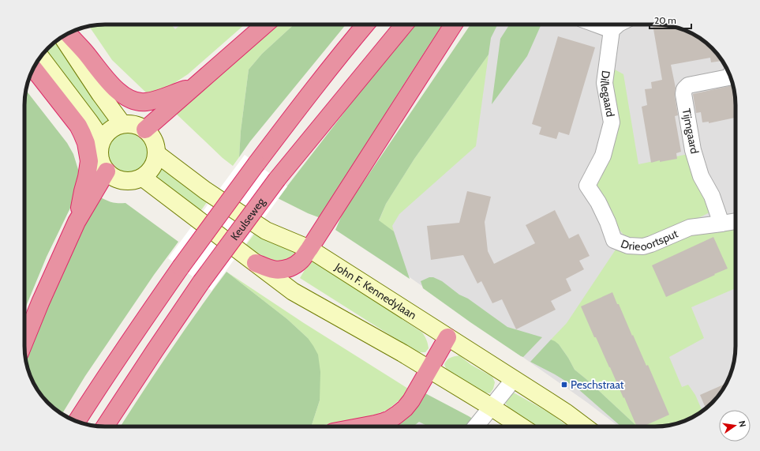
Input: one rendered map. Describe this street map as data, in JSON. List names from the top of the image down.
{
  "streets": {
    "highway": ["Keulseweg"],
    "street": [
      "Dillegaard",
      "Tijmgaard",
      "Drieoortsput",
      "John F. Kennedylaan"
    ]
  },
  "crossings": [
    ["Dillegaard", "Drieoortsput"],
    ["Tijmgaard", "Drieoortsput"]
  ],
  "places": {
    "transit": ["Peschstraat"]
  },
  "scale_bar": "20 m",
  "north": "right"
}
